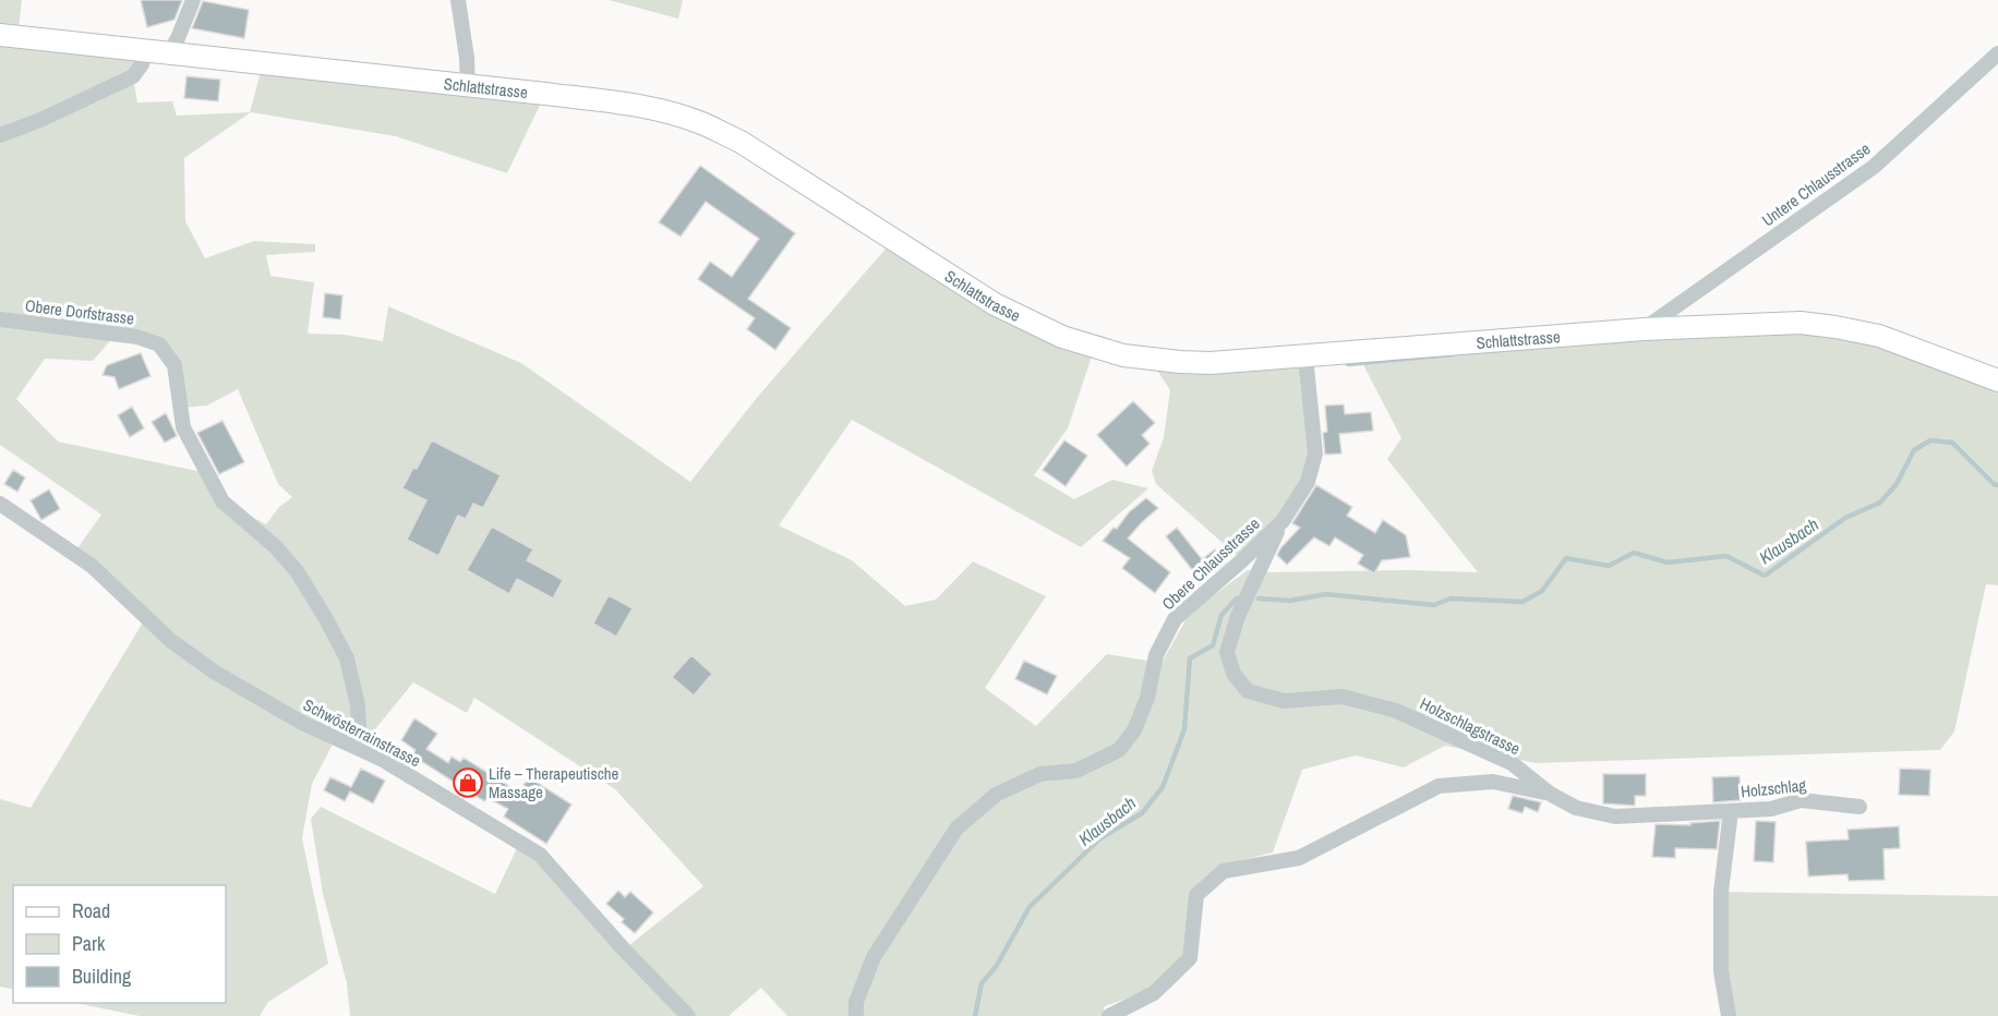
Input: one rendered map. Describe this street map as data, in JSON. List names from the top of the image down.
{
  "streets": {
    "street": [
      "Schlattstrasse",
      "Untere Chlausstrasse",
      "Obere Dorfstrasse",
      "Obere Chlausstrasse",
      "Holzschlagstrasse",
      "Schwösterrainstrasse",
      "Holzschlag"
    ]
  },
  "crossings": [
    ["Schlattstrasse", "Untere Chlausstrasse"],
    ["Schlattstrasse", "Obere Chlausstrasse"],
    ["Obere Dorfstrasse", "Schwösterrainstrasse"],
    ["Obere Chlausstrasse", "Holzschlagstrasse"],
    ["Holzschlagstrasse", "Holzschlag"]
  ],
  "water": ["Klausbach"],
  "places": {
    "shop": ["Life – Therapeutische Massage"]
  },
  "legend": ["Road", "Park", "Building"]
}
